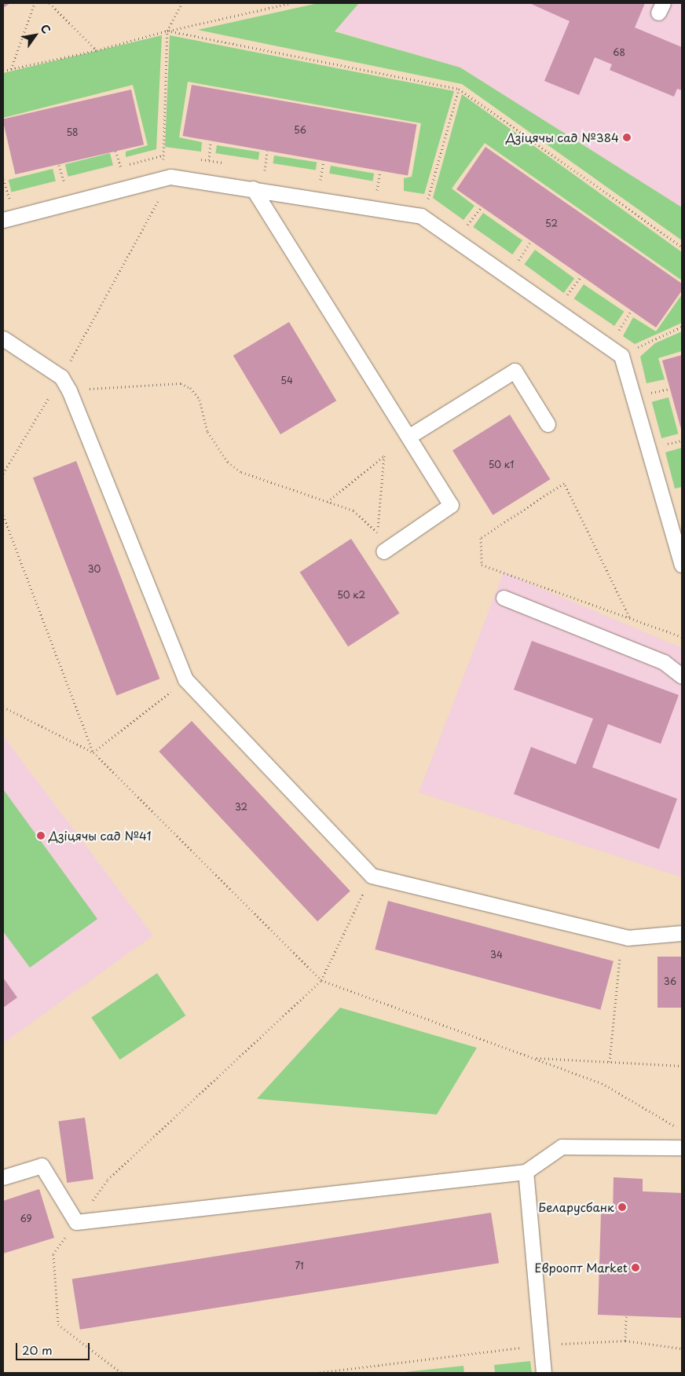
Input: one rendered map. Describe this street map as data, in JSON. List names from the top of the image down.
{
  "places": [
    "Дзіцячы сад №384",
    "Дзіцячы сад №41",
    "Беларусбанк",
    "Евроопт Market"
  ],
  "house_numbers": [
    "68",
    "56",
    "58",
    "52",
    "54",
    "50 к1",
    "30",
    "50 к2",
    "32",
    "34",
    "36",
    "69",
    "71"
  ],
  "scale_bar": "20 m",
  "north": "top right"
}
